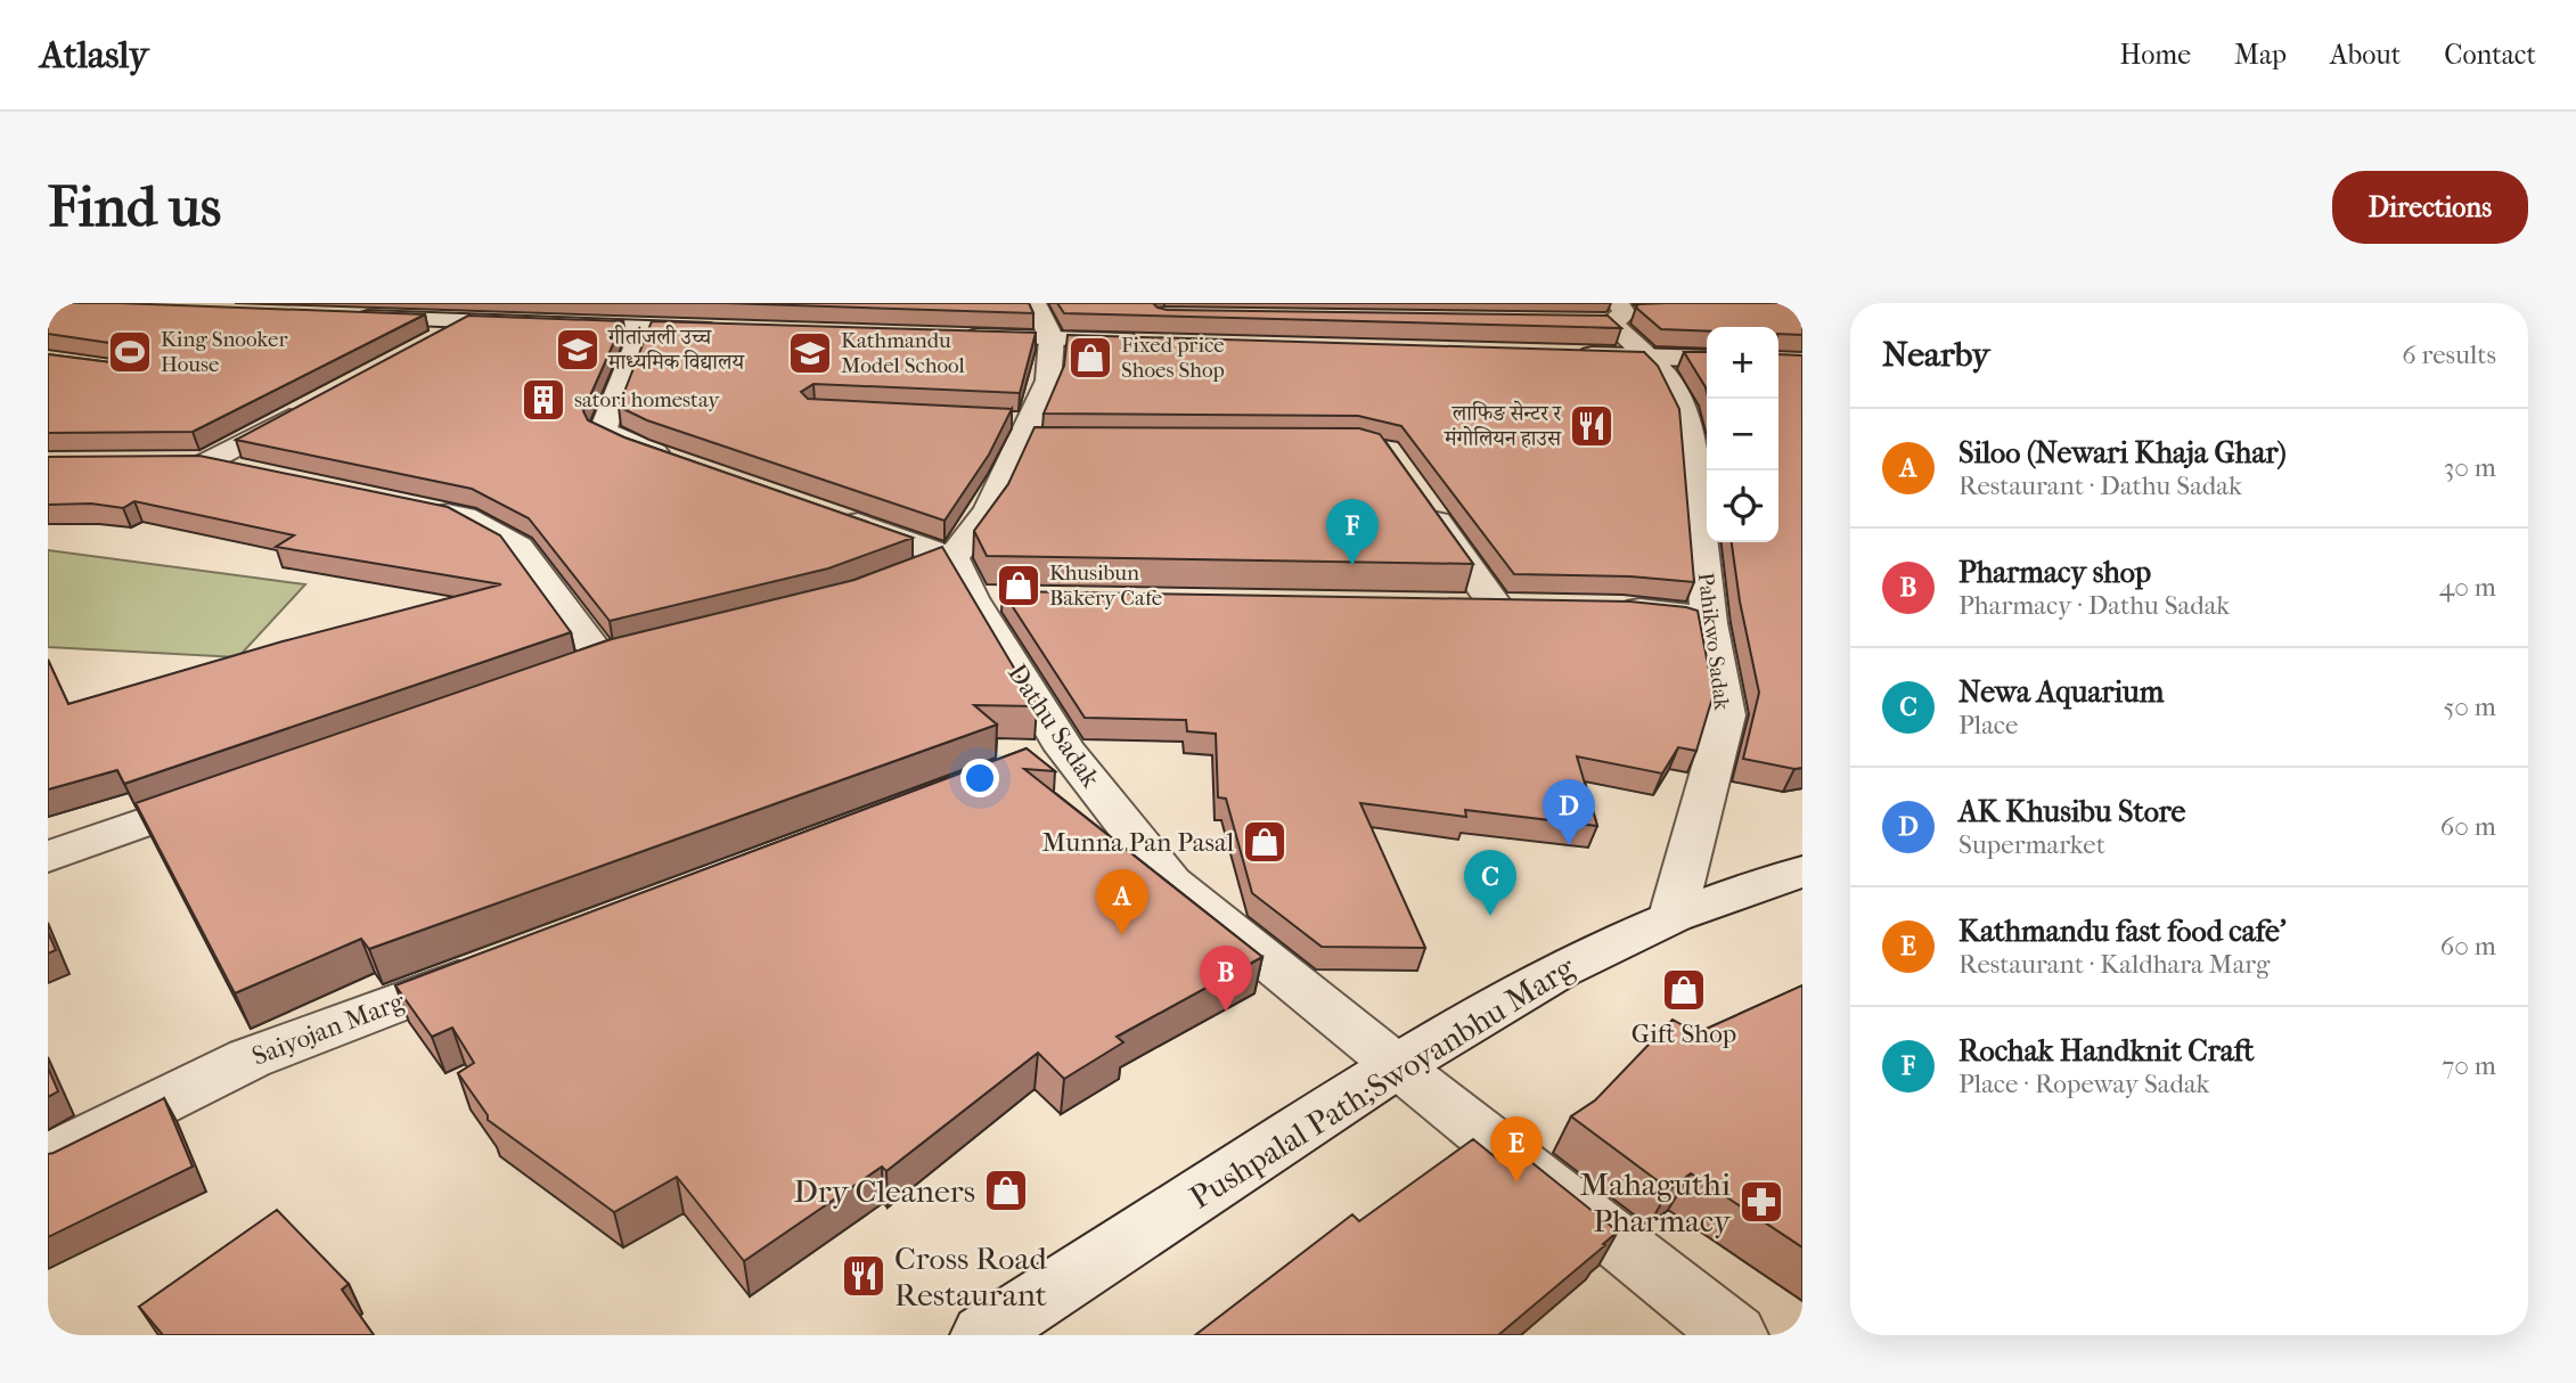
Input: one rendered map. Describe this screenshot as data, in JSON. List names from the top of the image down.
{
  "streets": {
    "street": [
      "Pahikwo Sadak",
      "Dathu Sadak",
      "Saiyojan Marg",
      "Pushpalal Path;Swoyanbhu Marg"
    ]
  },
  "crossings": [
    ["Pahikwo Sadak", "Pushpalal Path;Swoyanbhu Marg"],
    ["Dathu Sadak", "Pushpalal Path;Swoyanbhu Marg"]
  ],
  "places": {
    "school or university": ["गीतांजली उच्च माध्यमिक विद्यालय", "Kathmandu Model School"],
    "sports": ["King Snooker House"],
    "shop": [
      "Fixed price Shoes Shop",
      "Khusibun Bakery Cafe",
      "Munna Pan Pasal",
      "Gift Shop",
      "Dry Cleaners"
    ],
    "building": ["satori homestay"],
    "restaurant": ["लाफिङ सेन्टर र मंगोलियन हाउस", "Cross Road Restaurant"],
    "pharmacy": ["Mahaguthi Pharmacy"]
  },
  "page": {
    "header": "Atlasly",
    "nav": [
      "Home",
      "Map",
      "About",
      "Contact"
    ],
    "buttons": "Directions",
    "title": "Find us",
    "heading": ["Nearby", "6 results"],
    "map_buttons": ["+", "−"],
    "list": [
      {
        "mark": "A",
        "name": "Siloo (Newari Khaja Ghar)",
        "note": "Restaurant · Dathu Sadak",
        "value": "30 m"
      },
      {
        "mark": "B",
        "name": "Pharmacy shop",
        "note": "Pharmacy · Dathu Sadak",
        "value": "40 m"
      },
      {
        "mark": "C",
        "name": "Newa Aquarium",
        "note": "Place",
        "value": "50 m"
      },
      {
        "mark": "D",
        "name": "AK Khusibu Store",
        "note": "Supermarket",
        "value": "60 m"
      },
      {
        "mark": "E",
        "name": "Kathmandu fast food cafe'",
        "note": "Restaurant · Kaldhara Marg",
        "value": "60 m"
      },
      {
        "mark": "F",
        "name": "Rochak Handknit Craft",
        "note": "Place · Ropeway Sadak",
        "value": "70 m"
      }
    ],
    "pins": [
      "F",
      "D",
      "C",
      "A",
      "B",
      "E"
    ]
  }
}
